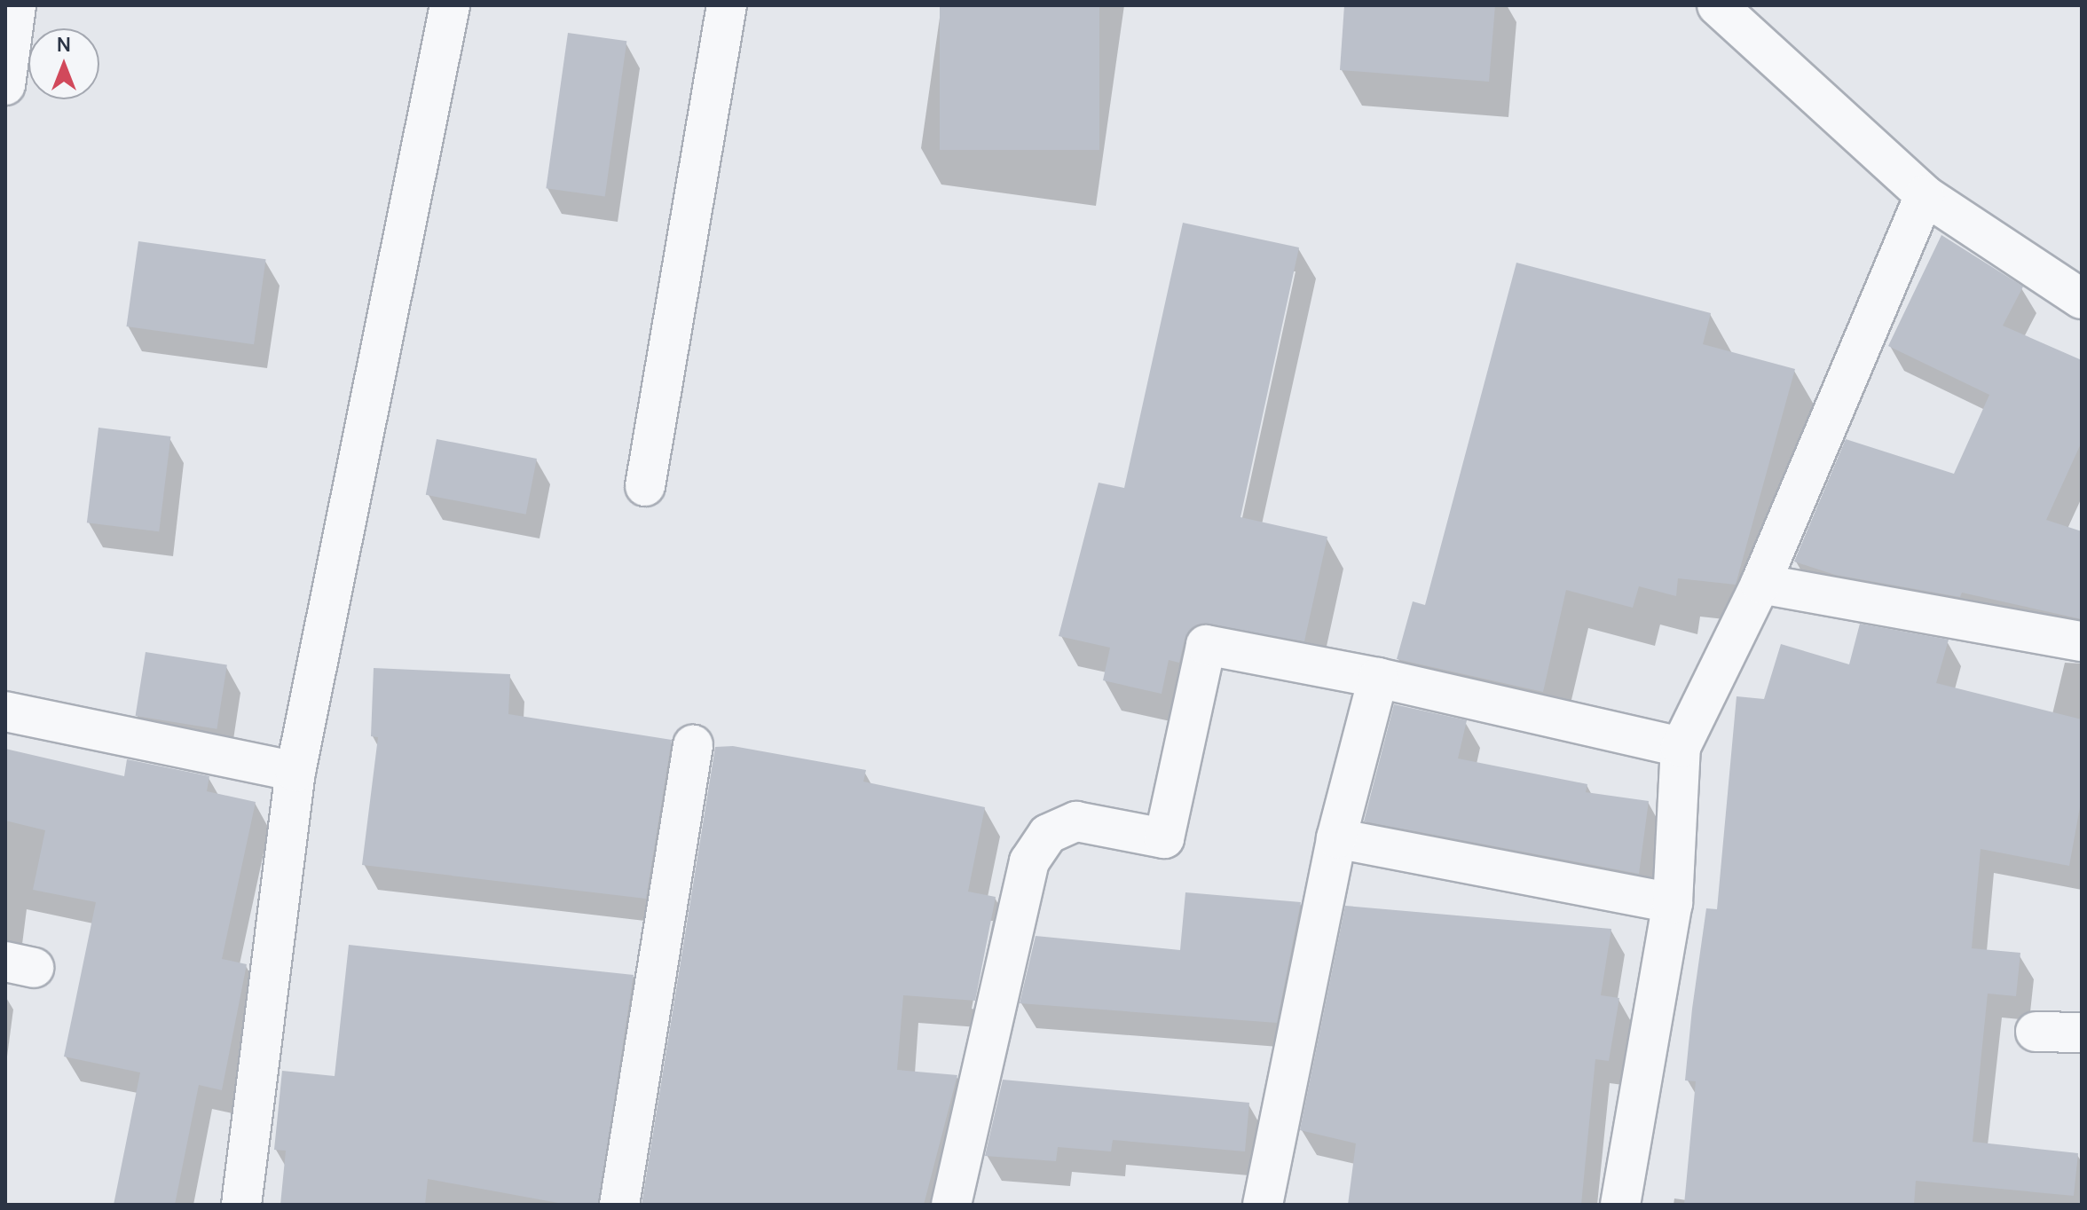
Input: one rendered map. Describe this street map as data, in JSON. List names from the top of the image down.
{
  "north": "top"
}
